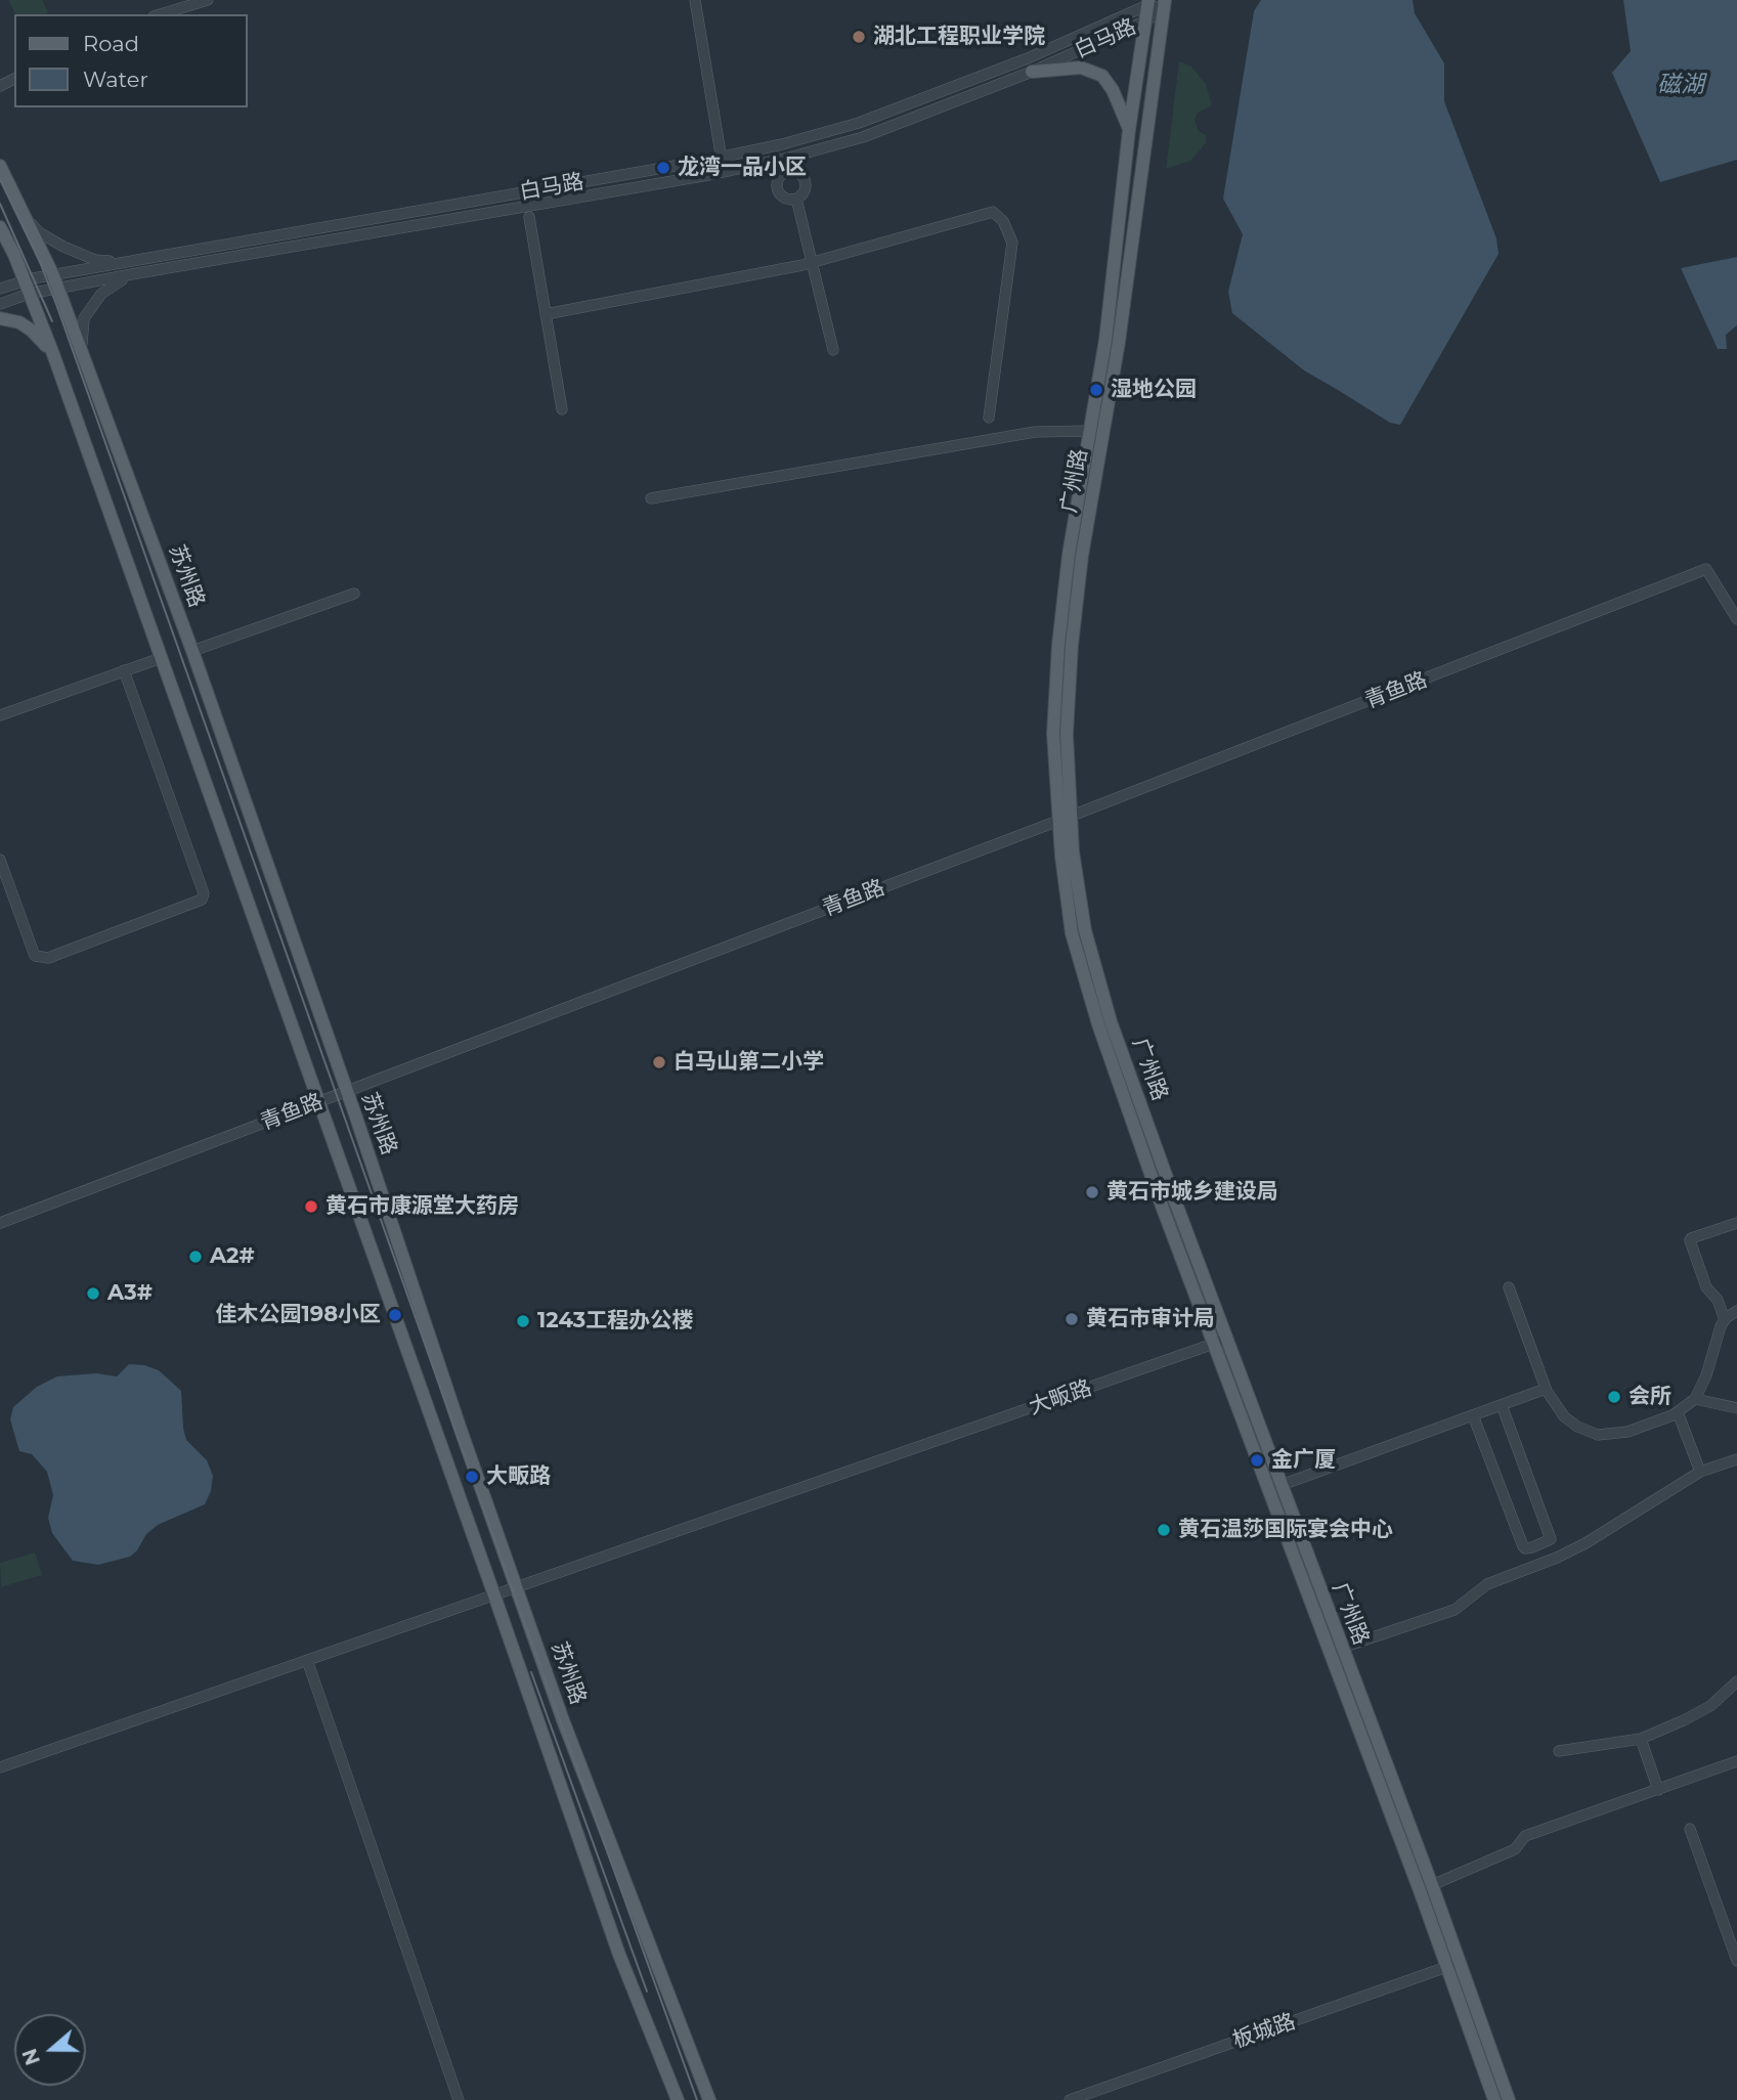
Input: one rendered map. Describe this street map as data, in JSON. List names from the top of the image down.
{
  "streets": {
    "main road": ["广州路", "苏州路"],
    "street": [
      "白马路",
      "青鱼路",
      "大畈路",
      "板城路"
    ]
  },
  "crossings": [
    ["白马路", "广州路"],
    ["白马路", "苏州路"],
    ["广州路", "青鱼路"],
    ["广州路", "大畈路"],
    ["广州路", "板城路"],
    ["苏州路", "青鱼路"],
    ["苏州路", "大畈路"]
  ],
  "water": ["磁湖"],
  "places": [
    "湖北工程职业学院",
    "龙湾一品小区",
    "湿地公园",
    "白马山第二小学",
    "黄石市城乡建设局",
    "黄石市康源堂大药房",
    "A2#",
    "A3#",
    "佳木公园198小区",
    "黄石市审计局",
    "1243工程办公楼",
    "会所",
    "金广厦",
    "大畈路",
    "黄石温莎国际宴会中心"
  ],
  "legend": ["Road", "Water"],
  "north": "left"
}
